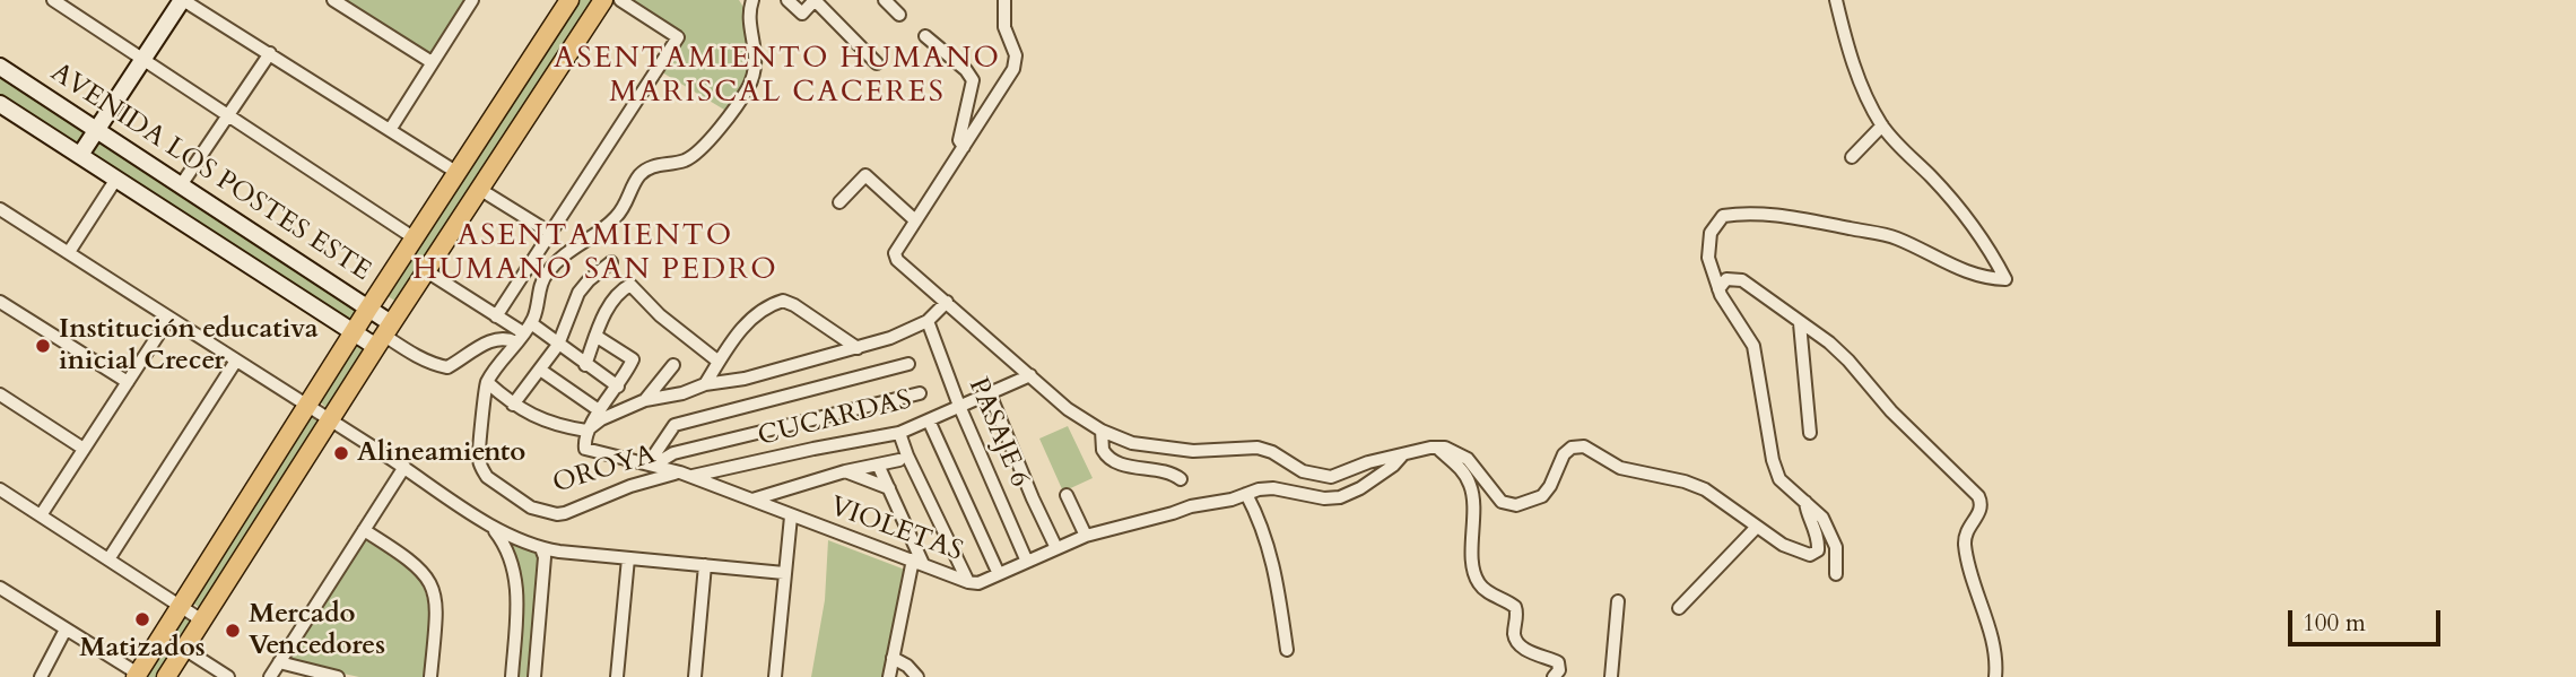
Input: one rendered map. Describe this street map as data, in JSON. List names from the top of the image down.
{
  "streets": {
    "main road": ["AVENIDA LOS POSTES ESTE"],
    "street": [
      "CUCARDAS",
      "PASAJE 6",
      "OROYA",
      "VIOLETAS"
    ]
  },
  "crossings": [
    ["CUCARDAS", "PASAJE 6"],
    ["CUCARDAS", "OROYA"],
    ["CUCARDAS", "VIOLETAS"],
    ["PASAJE 6", "VIOLETAS"],
    ["OROYA", "VIOLETAS"]
  ],
  "districts": ["ASENTAMIENTO HUMANO MARISCAL CACERES", "ASENTAMIENTO HUMANO SAN PEDRO"],
  "places": [
    "Institución educativa inicial Crecer",
    "Alineamiento",
    "Matizados",
    "Mercado Vencedores"
  ],
  "scale_bar": "100 m"
}
